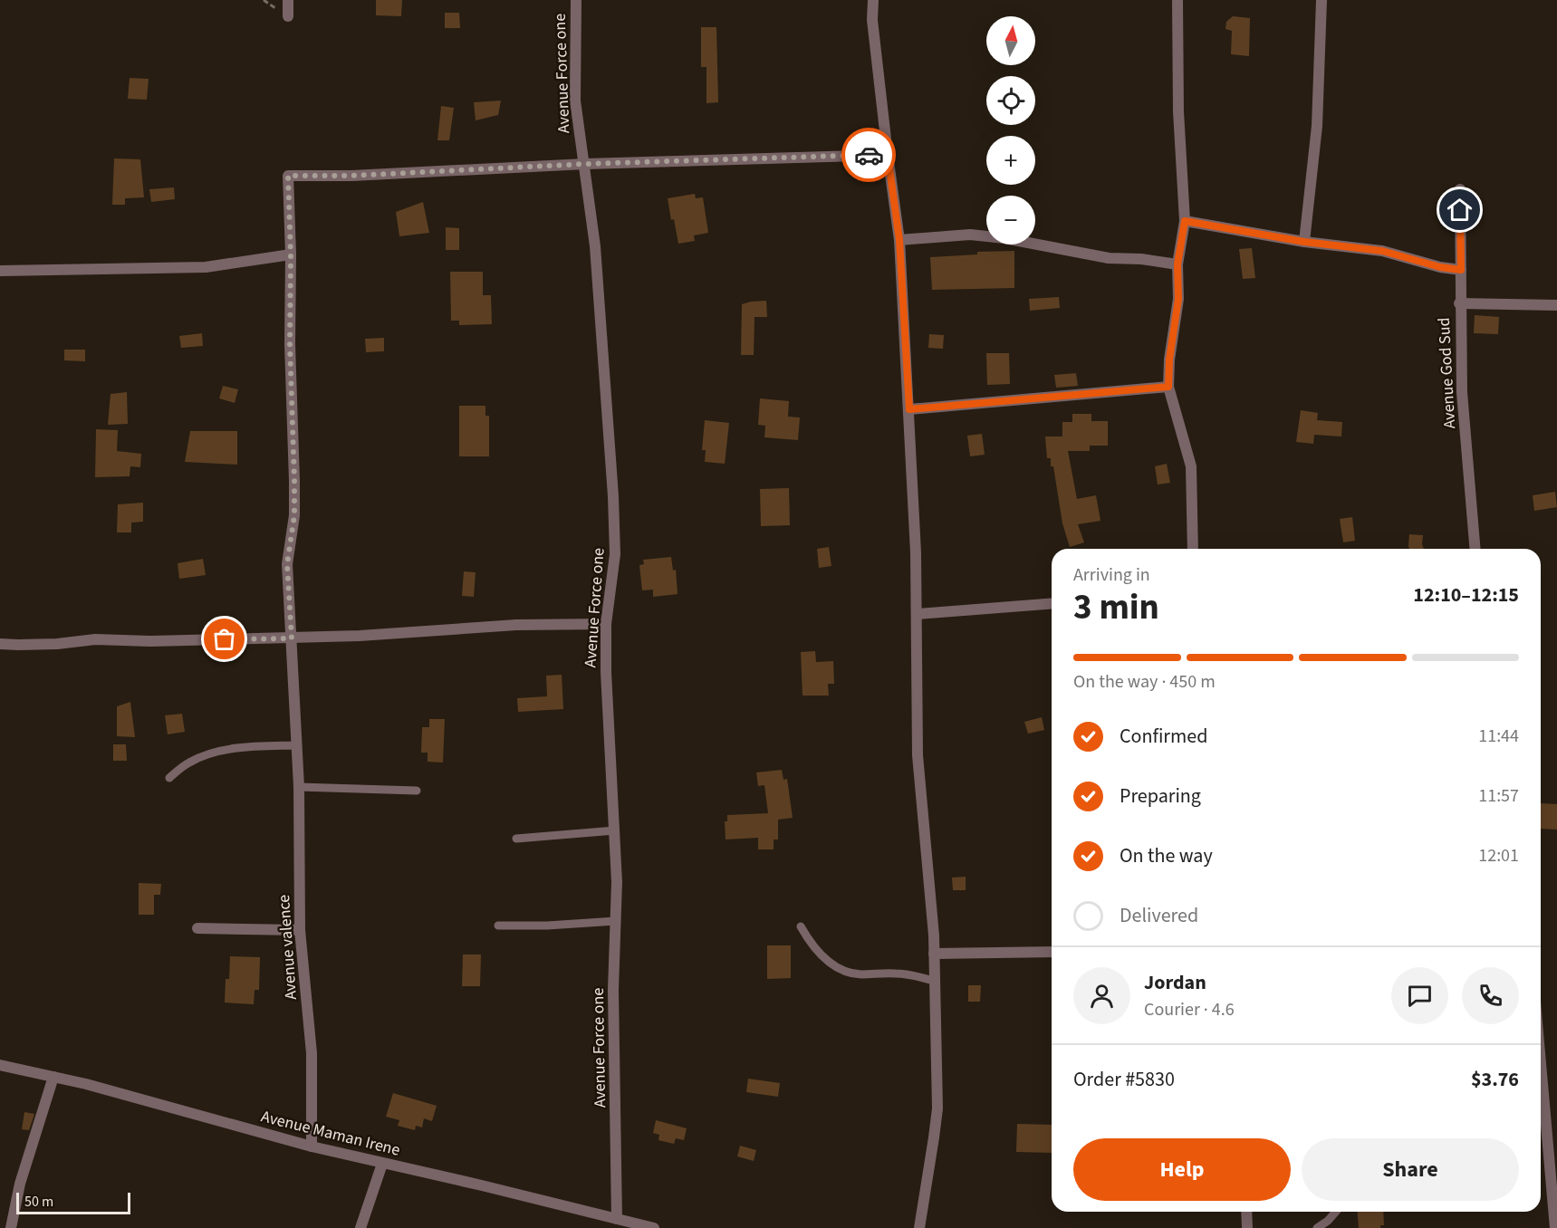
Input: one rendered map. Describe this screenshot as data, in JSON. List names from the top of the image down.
{
  "streets": {
    "street": [
      "Avenue Force one",
      "Avenue God Sud",
      "Avenue valence",
      "Avenue Maman Irene"
    ]
  },
  "crossings": [
    ["Avenue Force one", "Avenue valence"],
    ["Avenue Force one", "Avenue Maman Irene"],
    ["Avenue valence", "Avenue Maman Irene"]
  ],
  "scale_bar": "50 m",
  "north": "top",
  "page": {
    "map_buttons": ["+", "−"],
    "heading": ["3 min", "Arriving in", "12:10–12:15"],
    "panel": [
      "Jordan",
      "Courier · 4.6",
      "Order #5830",
      "$3.76"
    ],
    "bar": "On the way · 450 m",
    "list": [
      ["Confirmed", "11:44"],
      ["Preparing", "11:57"],
      ["On the way", "12:01"],
      "Delivered"
    ],
    "buttons": ["Help", "Share"],
    "scale": "50 m"
  }
}
